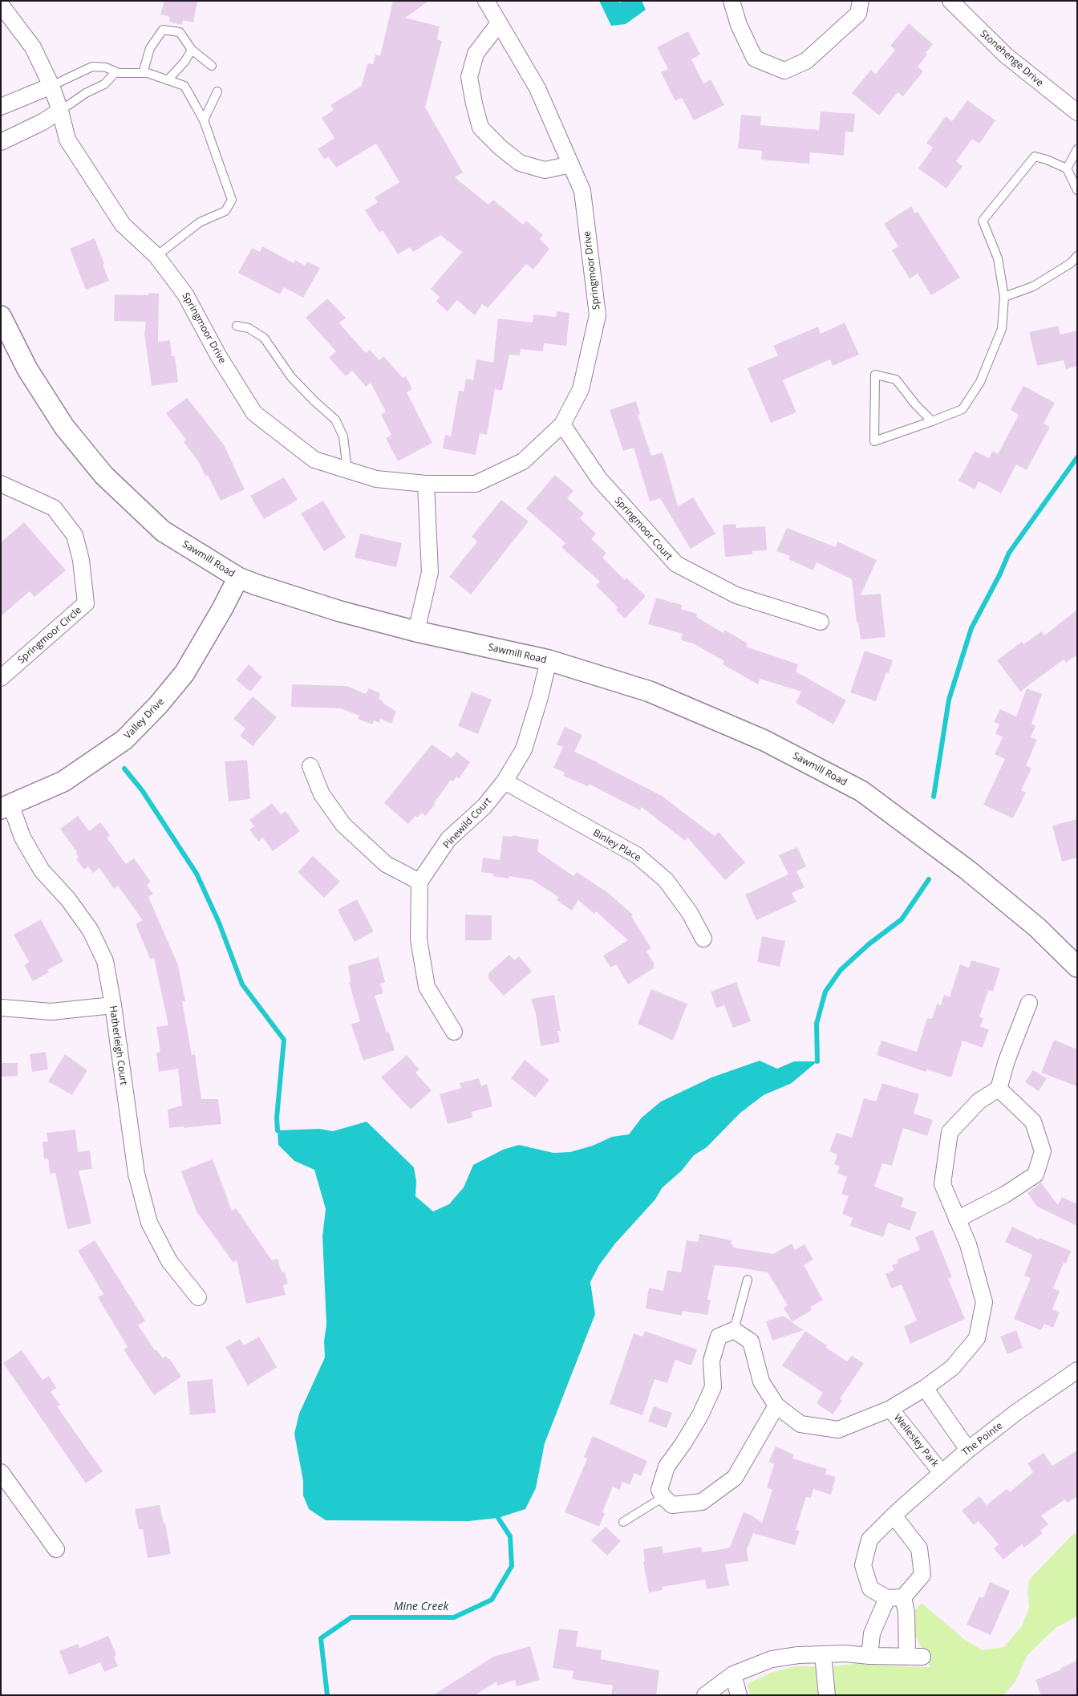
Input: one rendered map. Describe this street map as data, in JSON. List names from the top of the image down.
{
  "streets": {
    "street": [
      "Stonehenge Drive",
      "Springmoor Drive",
      "Springmoor Court",
      "Sawmill Road",
      "Springmoor Circle",
      "Valley Drive",
      "Pinewild Court",
      "Binley Place",
      "Hatherleigh Court",
      "The Pointe",
      "Wellesley Park"
    ]
  },
  "crossings": [
    ["Springmoor Drive", "Springmoor Court"],
    ["Sawmill Road", "Valley Drive"],
    ["Sawmill Road", "Pinewild Court"],
    ["Valley Drive", "Hatherleigh Court"],
    ["Pinewild Court", "Binley Place"],
    ["The Pointe", "Wellesley Park"]
  ],
  "water": ["Mine Creek"]
}
